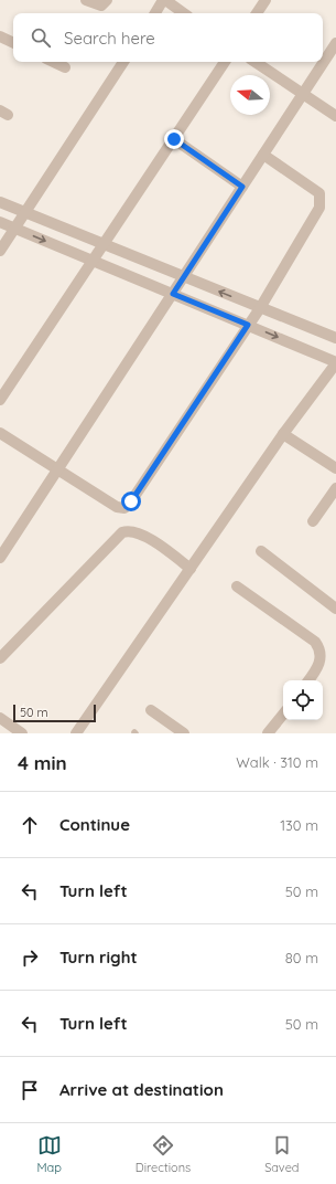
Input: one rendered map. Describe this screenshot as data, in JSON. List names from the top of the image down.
{
  "scale_bar": "50 m",
  "north": "left",
  "page": {
    "search": "Search here",
    "scale": "50 m",
    "heading": ["4 min", "Walk · 310 m"],
    "list": [
      ["Continue", "130 m"],
      ["Turn left", "50 m"],
      ["Turn right", "80 m"],
      ["Turn left", "50 m"],
      "Arrive at destination"
    ],
    "nav": ["Map", "Directions", "Saved"]
  }
}
